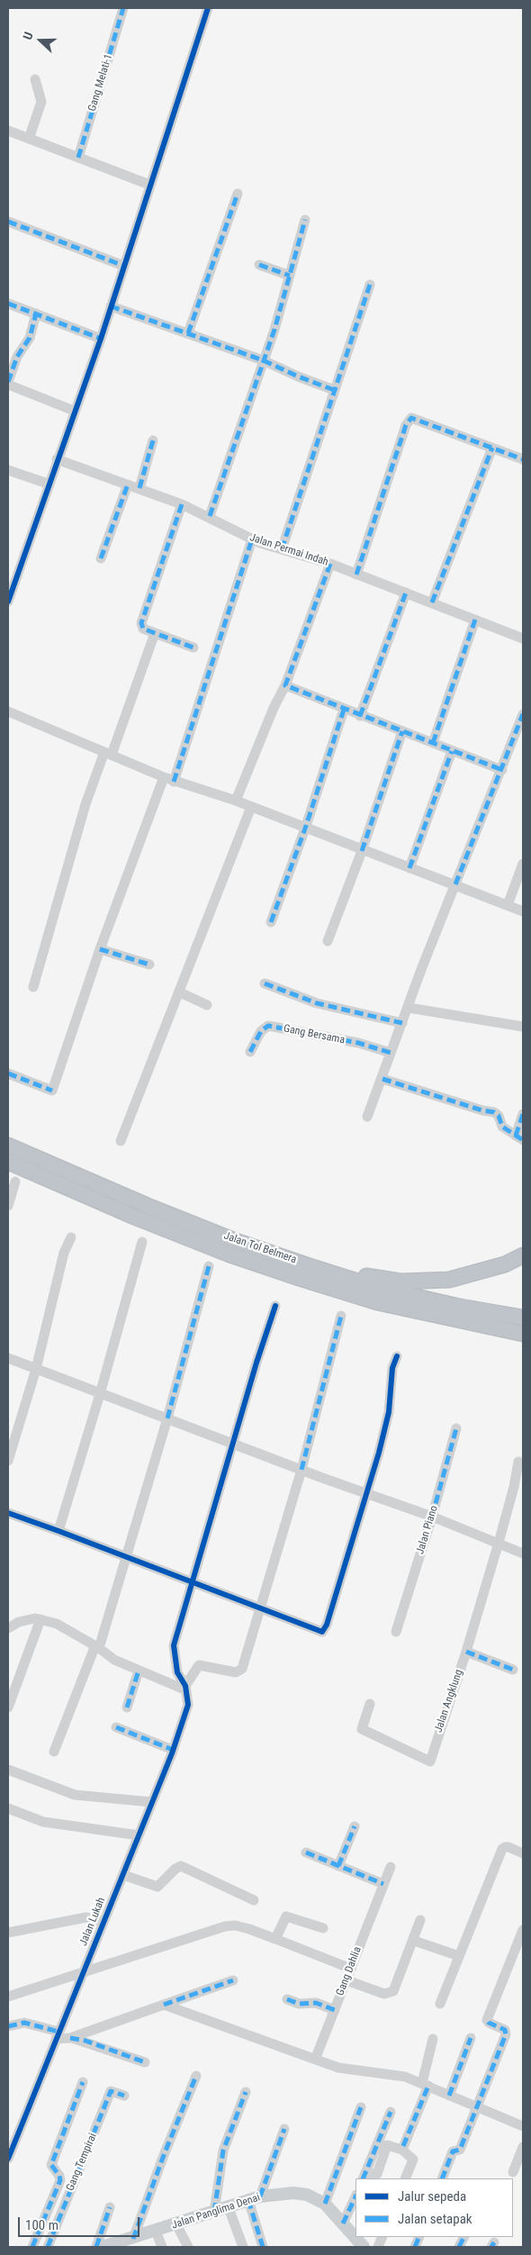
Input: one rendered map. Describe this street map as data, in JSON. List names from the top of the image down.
{
  "streets": {
    "highway": ["Jalan Tol Belmera"],
    "main road": ["Jalan Panglima Denai"],
    "street": [
      "Gang Melati-1",
      "Jalan Permai Indah",
      "Gang Bersama",
      "Jalan Piano",
      "Jalan Angklung",
      "Jalan Lukah",
      "Gang Dahlia",
      "Gang Tempirai"
    ]
  },
  "legend": ["Jalur sepeda", "Jalan setapak"],
  "scale_bar": "100 m",
  "north": "left"
}
